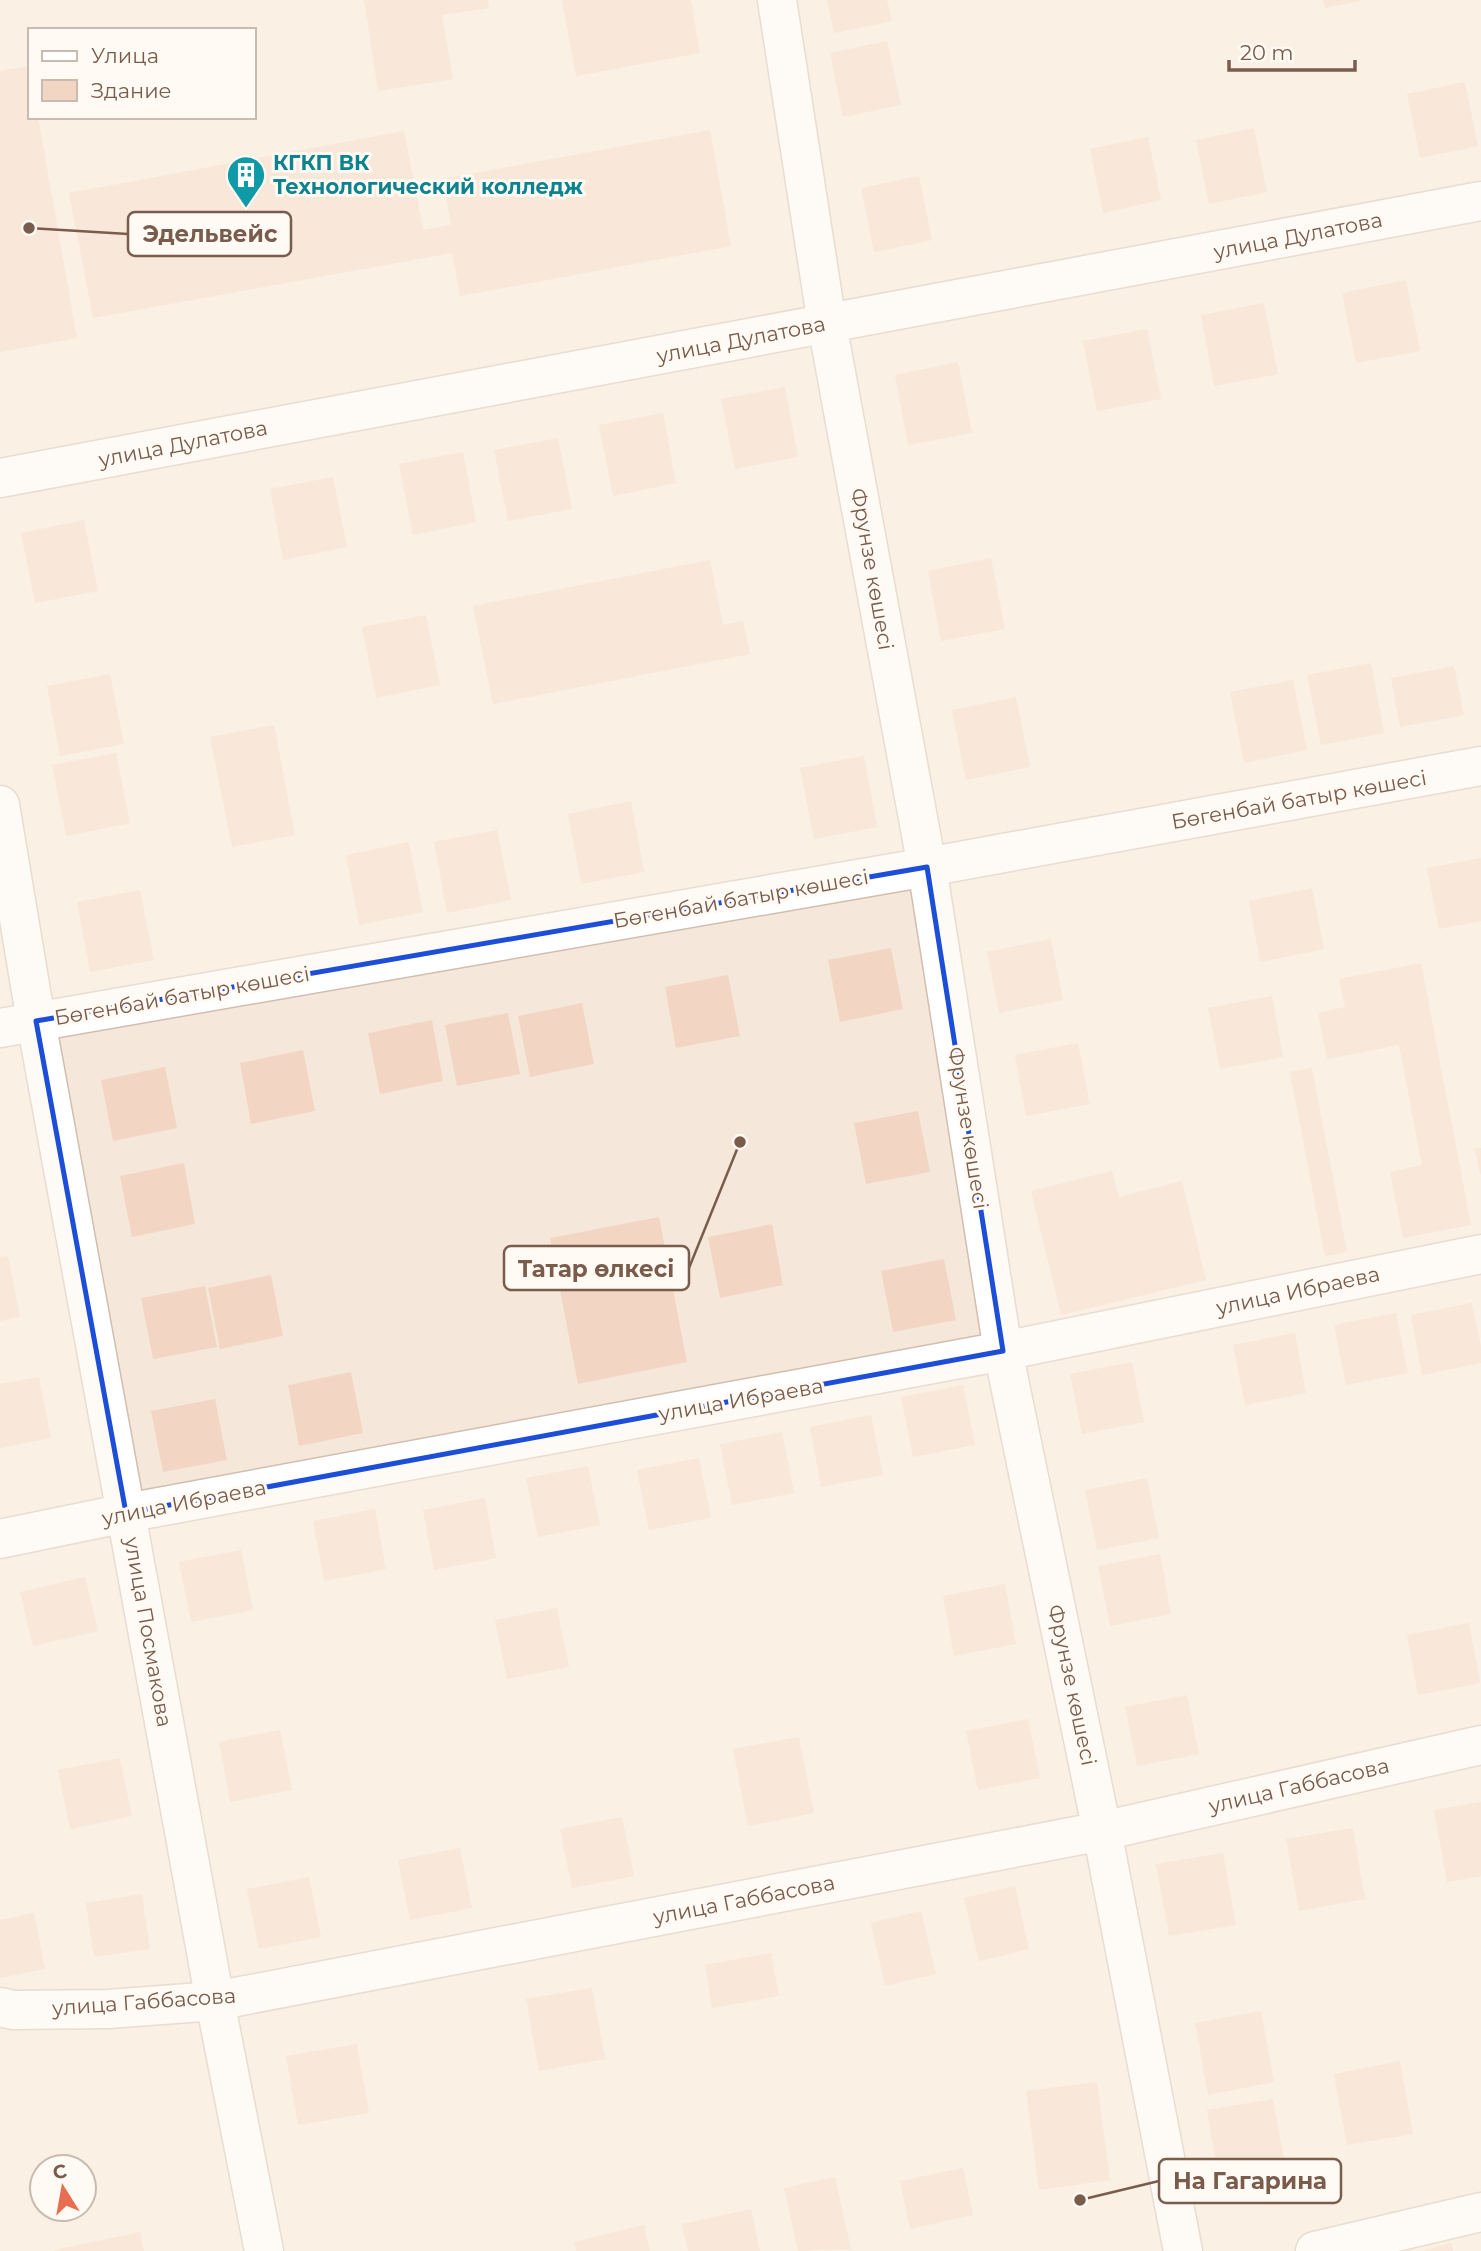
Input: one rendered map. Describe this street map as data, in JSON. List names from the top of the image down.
{
  "streets": {
    "street": [
      "улица Дулатова",
      "Фрунзе көшесі",
      "Бөгенбай батыр көшесі",
      "улица Ибраева",
      "улица Посмакова",
      "улица Габбасова"
    ]
  },
  "crossings": [
    ["улица Дулатова", "Фрунзе көшесі"],
    ["Фрунзе көшесі", "Бөгенбай батыр көшесі"],
    ["Фрунзе көшесі", "улица Ибраева"],
    ["Фрунзе көшесі", "улица Габбасова"],
    ["Бөгенбай батыр көшесі", "улица Посмакова"],
    ["улица Ибраева", "улица Посмакова"],
    ["улица Посмакова", "улица Габбасова"]
  ],
  "places": {
    "building": ["КГКП ВК Технологический колледж"],
    "other": ["Эдельвейс", "Татар өлкесі", "На Гагарина"]
  },
  "legend": ["Улица", "Здание"],
  "scale_bar": "20 m",
  "north": "top"
}
